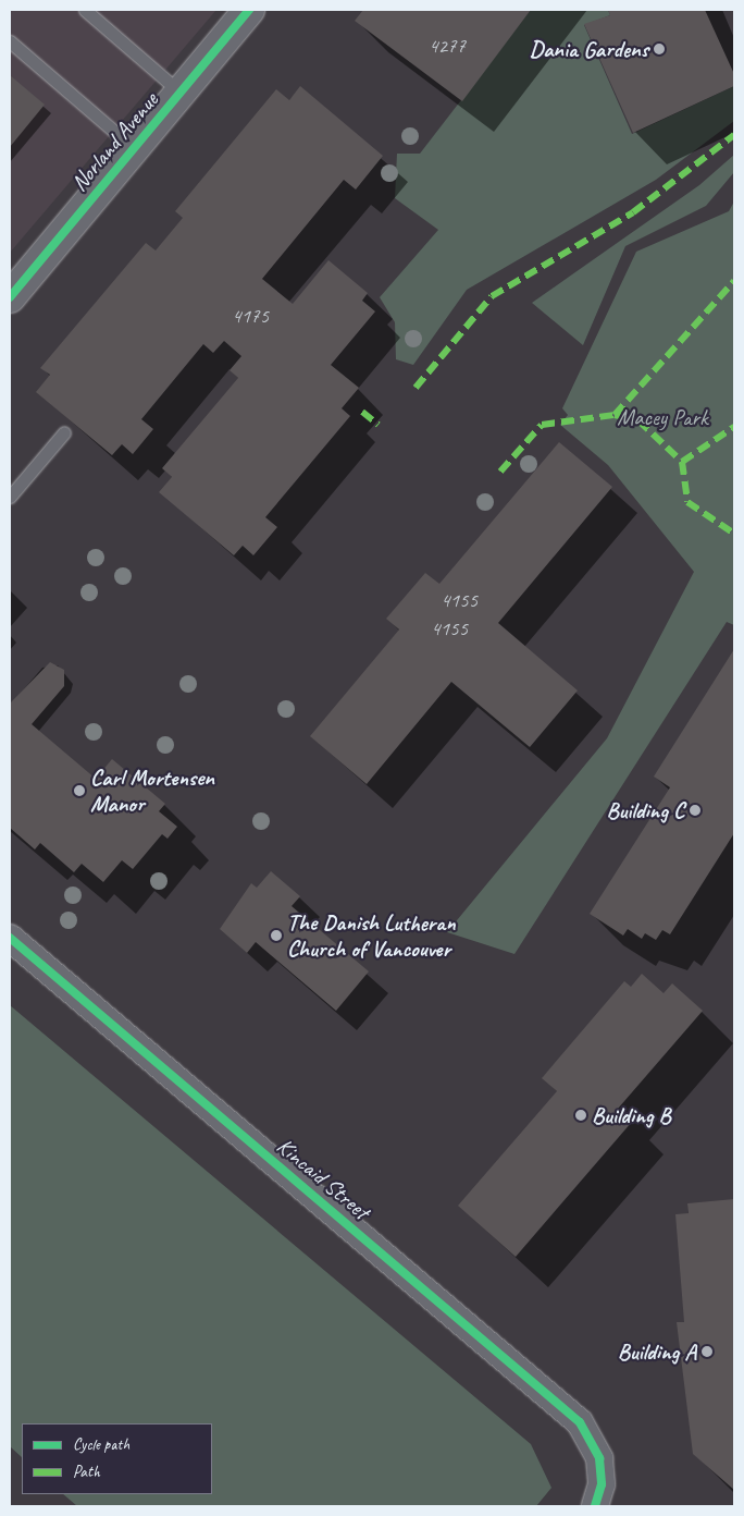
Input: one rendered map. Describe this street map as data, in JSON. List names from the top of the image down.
{
  "streets": {
    "main road": ["Norland Avenue"],
    "street": ["Kincaid Street"]
  },
  "parks": ["Macey Park"],
  "places": [
    "Dania Gardens",
    "Carl Mortensen Manor",
    "Building C",
    "The Danish Lutheran Church of Vancouver",
    "Building B",
    "Building A"
  ],
  "house_numbers": [
    "4277",
    "4175",
    "4155",
    "4155"
  ],
  "legend": ["Cycle path", "Path"]
}
